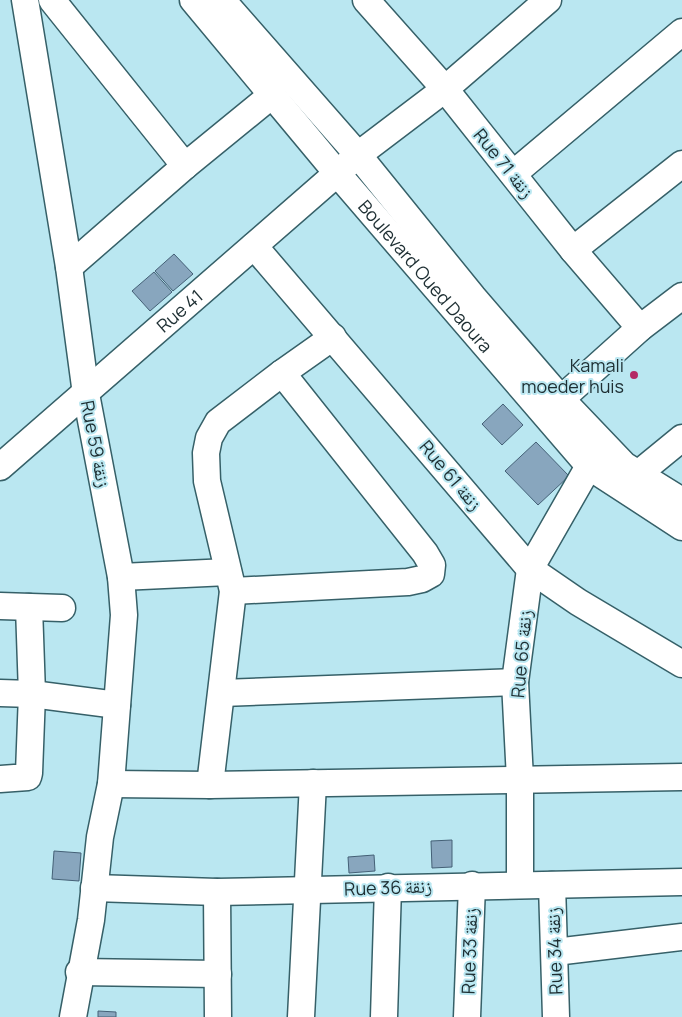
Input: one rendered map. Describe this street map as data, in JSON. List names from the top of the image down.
{
  "streets": {
    "street": [
      "Rue 71 زنقة",
      "Boulevard Oued Daoura",
      "Rue 41",
      "Rue 59 زنقة",
      "Rue 61 زنقة",
      "Rue 65 زنقة",
      "Rue 36 زنقة",
      "Rue 33 زنقة",
      "Rue 34 زنقة"
    ]
  },
  "crossings": [
    ["Rue 71 زنقة", "Rue 41"],
    ["Boulevard Oued Daoura", "Rue 41"],
    ["Boulevard Oued Daoura", "Rue 65 زنقة"],
    ["Rue 41", "Rue 59 زنقة"],
    ["Rue 41", "Rue 61 زنقة"],
    ["Rue 59 زنقة", "Rue 36 زنقة"],
    ["Rue 61 زنقة", "Rue 65 زنقة"],
    ["Rue 65 زنقة", "Rue 36 زنقة"],
    ["Rue 36 زنقة", "Rue 33 زنقة"],
    ["Rue 36 زنقة", "Rue 34 زنقة"]
  ],
  "places": ["Kamali moeder huis"]
}
